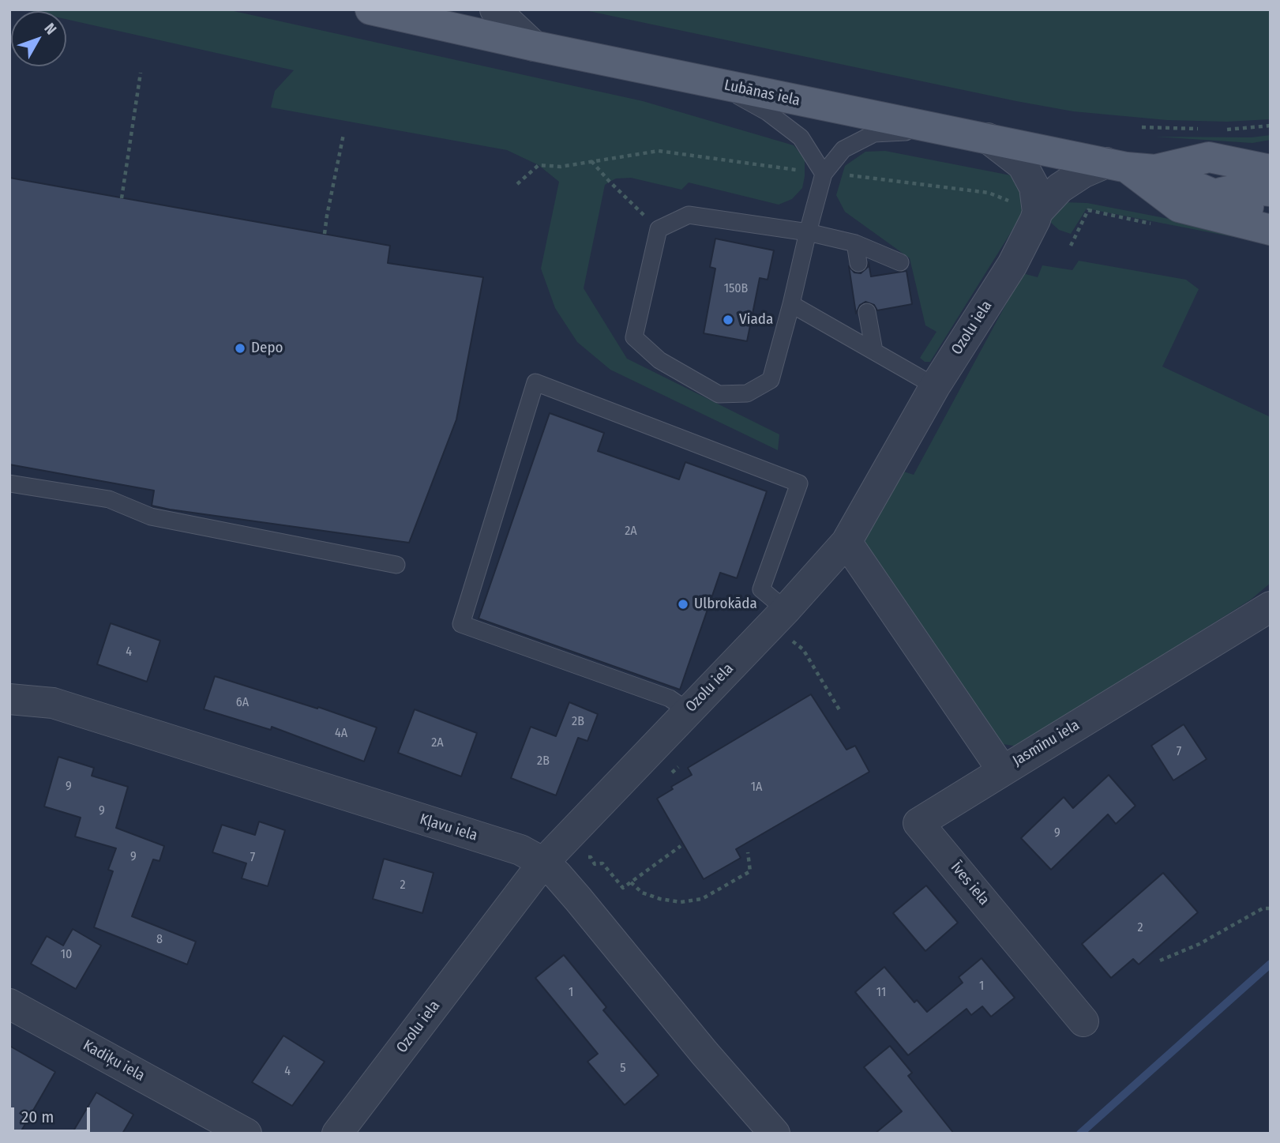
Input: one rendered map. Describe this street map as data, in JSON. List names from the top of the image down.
{
  "streets": {
    "main road": ["Lubānas iela"],
    "street": [
      "Ozolu iela",
      "Jasmīnu iela",
      "Kļavu iela",
      "Īves iela",
      "Kadiķu iela"
    ]
  },
  "crossings": [
    ["Lubānas iela", "Ozolu iela"],
    ["Ozolu iela", "Jasmīnu iela"],
    ["Ozolu iela", "Kļavu iela"],
    ["Jasmīnu iela", "Īves iela"]
  ],
  "places": ["Viada", "Depo", "Ulbrokāda"],
  "house_numbers": [
    "150B",
    "2A",
    "4",
    "6A",
    "2B",
    "4A",
    "2A",
    "7",
    "2B",
    "9",
    "1A",
    "9",
    "9",
    "9",
    "7",
    "2",
    "2",
    "8",
    "10",
    "1",
    "1",
    "11",
    "5",
    "4"
  ],
  "scale_bar": "20 m",
  "north": "top right"
}
